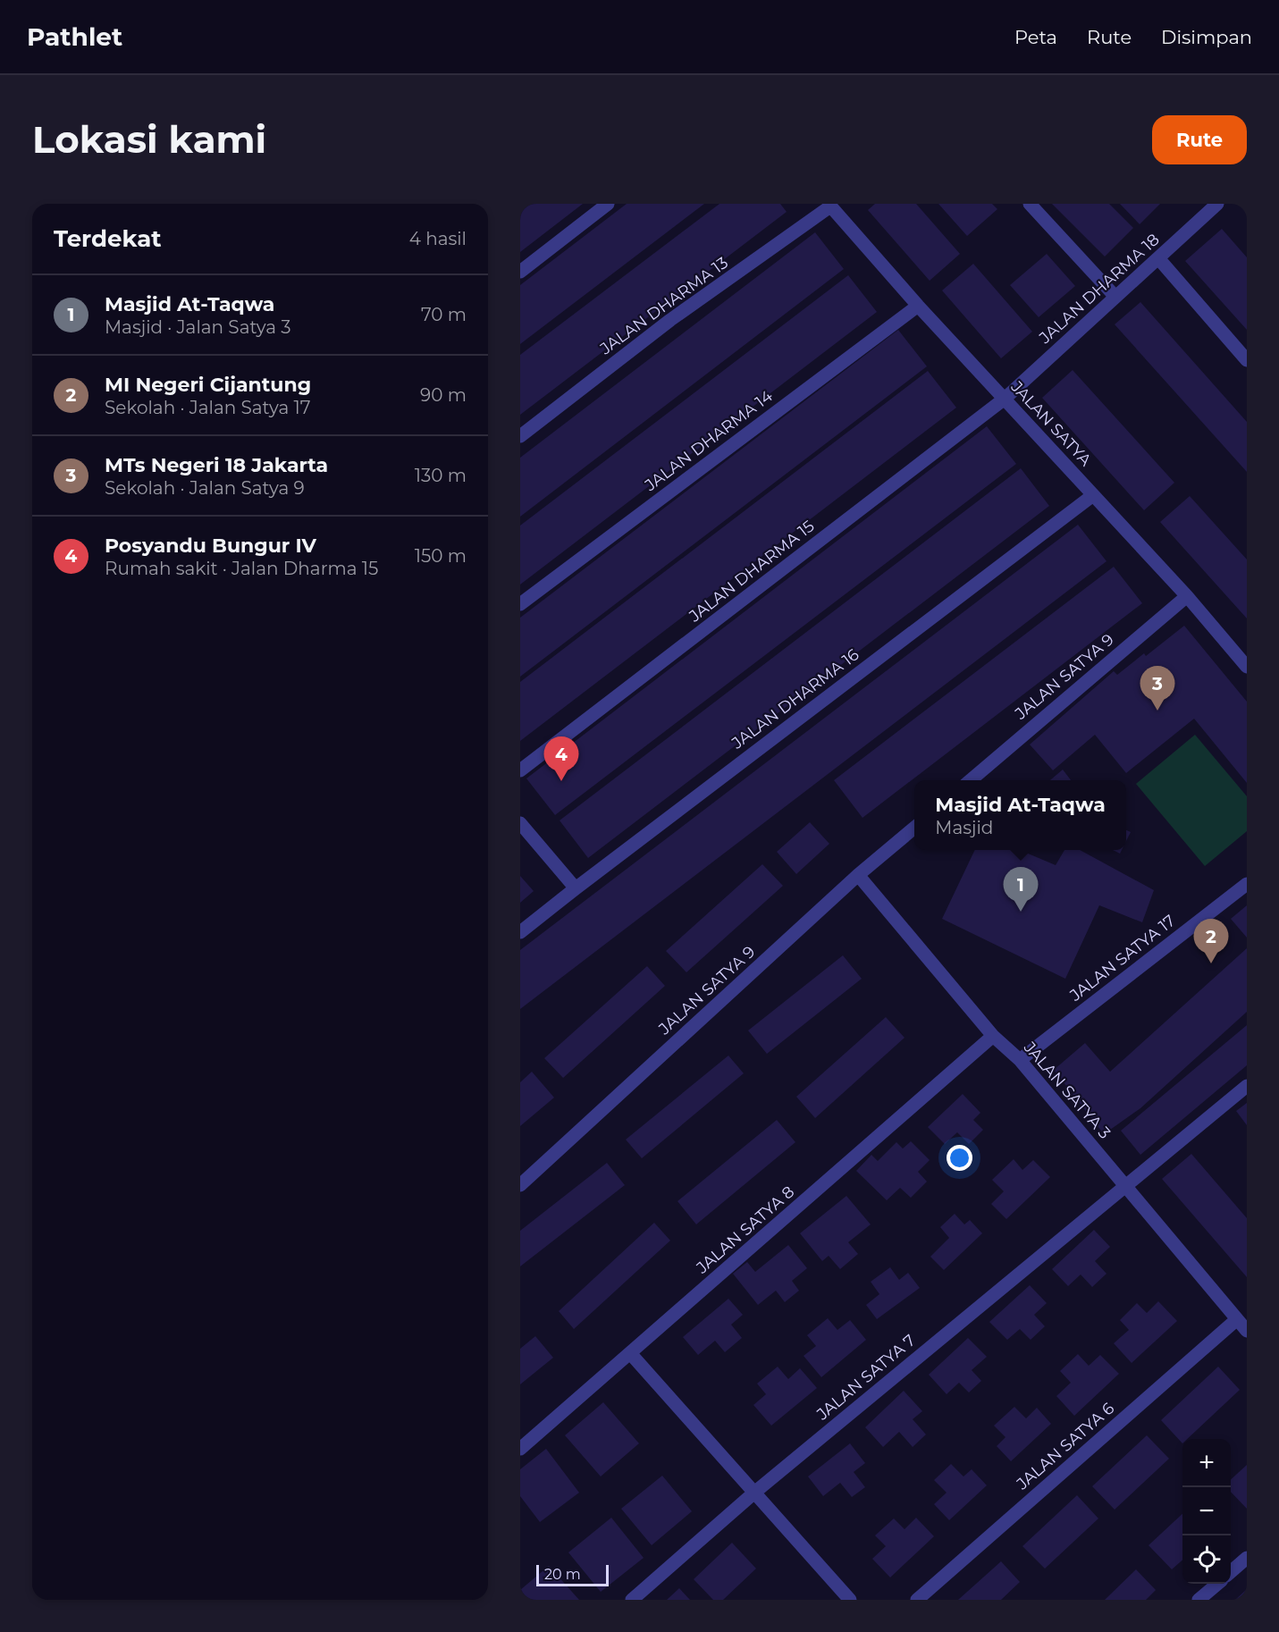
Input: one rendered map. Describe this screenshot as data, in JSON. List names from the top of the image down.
{
  "streets": {
    "street": [
      "JALAN DHARMA 18",
      "JALAN DHARMA 13",
      "JALAN SATYA",
      "JALAN DHARMA 14",
      "JALAN DHARMA 15",
      "JALAN SATYA 9",
      "JALAN DHARMA 16",
      "JALAN SATYA 17",
      "JALAN SATYA 3",
      "JALAN SATYA 8",
      "JALAN SATYA 7",
      "JALAN SATYA 6"
    ]
  },
  "crossings": [
    ["JALAN DHARMA 18", "JALAN SATYA"],
    ["JALAN DHARMA 18", "JALAN DHARMA 15"],
    ["JALAN DHARMA 13", "JALAN SATYA"],
    ["JALAN SATYA", "JALAN DHARMA 14"],
    ["JALAN SATYA", "JALAN DHARMA 15"],
    ["JALAN SATYA", "JALAN SATYA 9"],
    ["JALAN SATYA", "JALAN DHARMA 16"],
    ["JALAN SATYA 9", "JALAN SATYA 3"],
    ["JALAN SATYA 17", "JALAN SATYA 3"],
    ["JALAN SATYA 3", "JALAN SATYA 8"],
    ["JALAN SATYA 3", "JALAN SATYA 7"],
    ["JALAN SATYA 3", "JALAN SATYA 6"]
  ],
  "scale_bar": "20 m",
  "page": {
    "header": "Pathlet",
    "nav": ["Peta", "Rute", "Disimpan"],
    "buttons": "Rute",
    "title": "Lokasi kami",
    "heading": ["Terdekat", "4 hasil"],
    "list": [
      {
        "mark": "1",
        "name": "Masjid At-Taqwa",
        "note": "Masjid · Jalan Satya 3",
        "value": "70 m"
      },
      {
        "mark": "2",
        "name": "MI Negeri Cijantung",
        "note": "Sekolah · Jalan Satya 17",
        "value": "90 m"
      },
      {
        "mark": "3",
        "name": "MTs Negeri 18 Jakarta",
        "note": "Sekolah · Jalan Satya 9",
        "value": "130 m"
      },
      {
        "mark": "4",
        "name": "Posyandu Bungur IV",
        "note": "Rumah sakit · Jalan Dharma 15",
        "value": "150 m"
      }
    ],
    "pins": [
      "3",
      "4",
      "1",
      "2"
    ],
    "popup": ["Masjid At-Taqwa", "Masjid"],
    "map_buttons": ["+", "−"],
    "scale": "20 m"
  }
}
